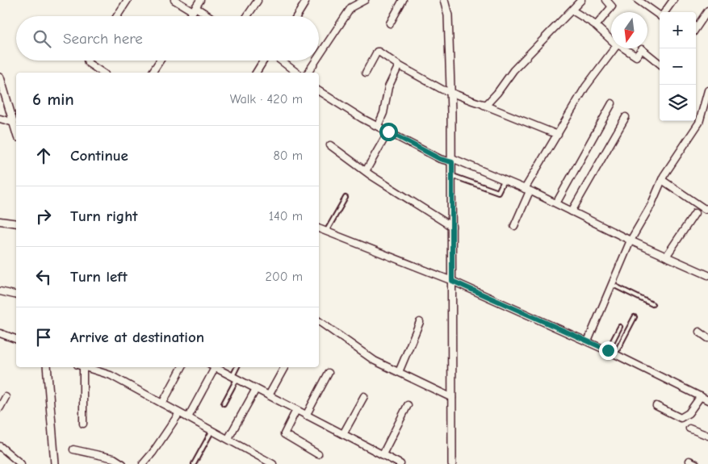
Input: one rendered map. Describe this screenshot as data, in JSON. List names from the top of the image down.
{
  "north": "bottom",
  "page": {
    "map_buttons": ["+", "−"],
    "search": "Search here",
    "heading": ["6 min", "Walk · 420 m"],
    "list": [
      ["Continue", "80 m"],
      ["Turn right", "140 m"],
      ["Turn left", "200 m"],
      "Arrive at destination"
    ]
  }
}
